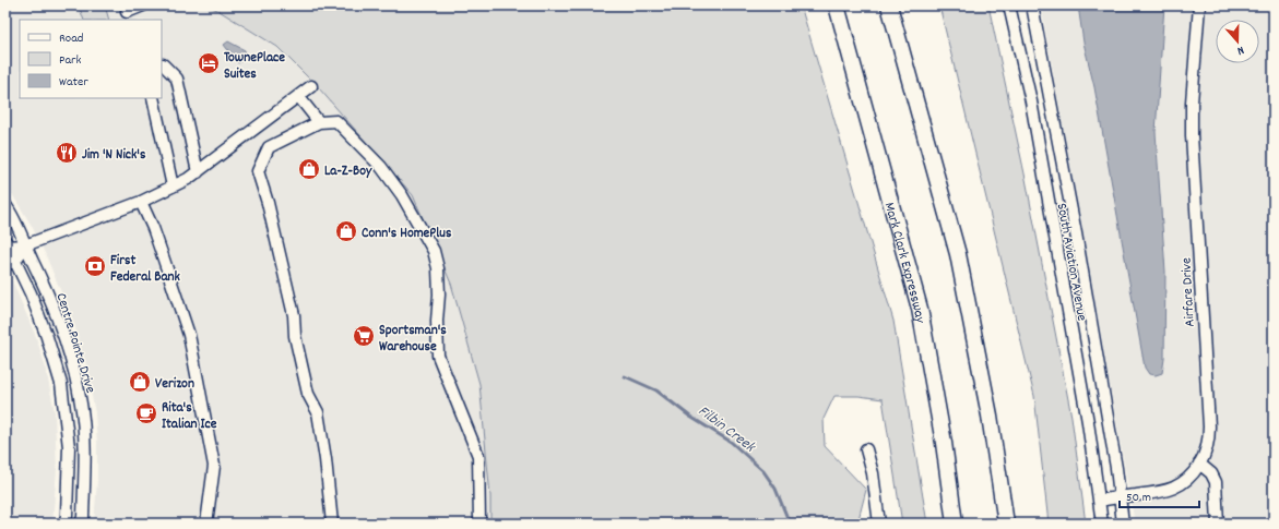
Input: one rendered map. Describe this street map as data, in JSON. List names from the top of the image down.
{
  "streets": {
    "highway": ["Mark Clark Expressway"],
    "street": ["South Aviation Avenue", "Airfare Drive", "Centre Pointe Drive"]
  },
  "crossings": [
    ["South Aviation Avenue", "Airfare Drive"]
  ],
  "water": ["Filbin Creek"],
  "places": {
    "hotel": ["TownePlace Suites"],
    "restaurant": ["Jim 'N Nick's"],
    "shop": ["La-Z-Boy", "Conn's HomePlus", "Verizon"],
    "bank": ["First Federal Bank"],
    "supermarket": ["Sportsman's Warehouse"],
    "cafe": ["Rita's Italian Ice"]
  },
  "legend": ["Road", "Park", "Water"],
  "scale_bar": "50 m",
  "north": "bottom"
}
